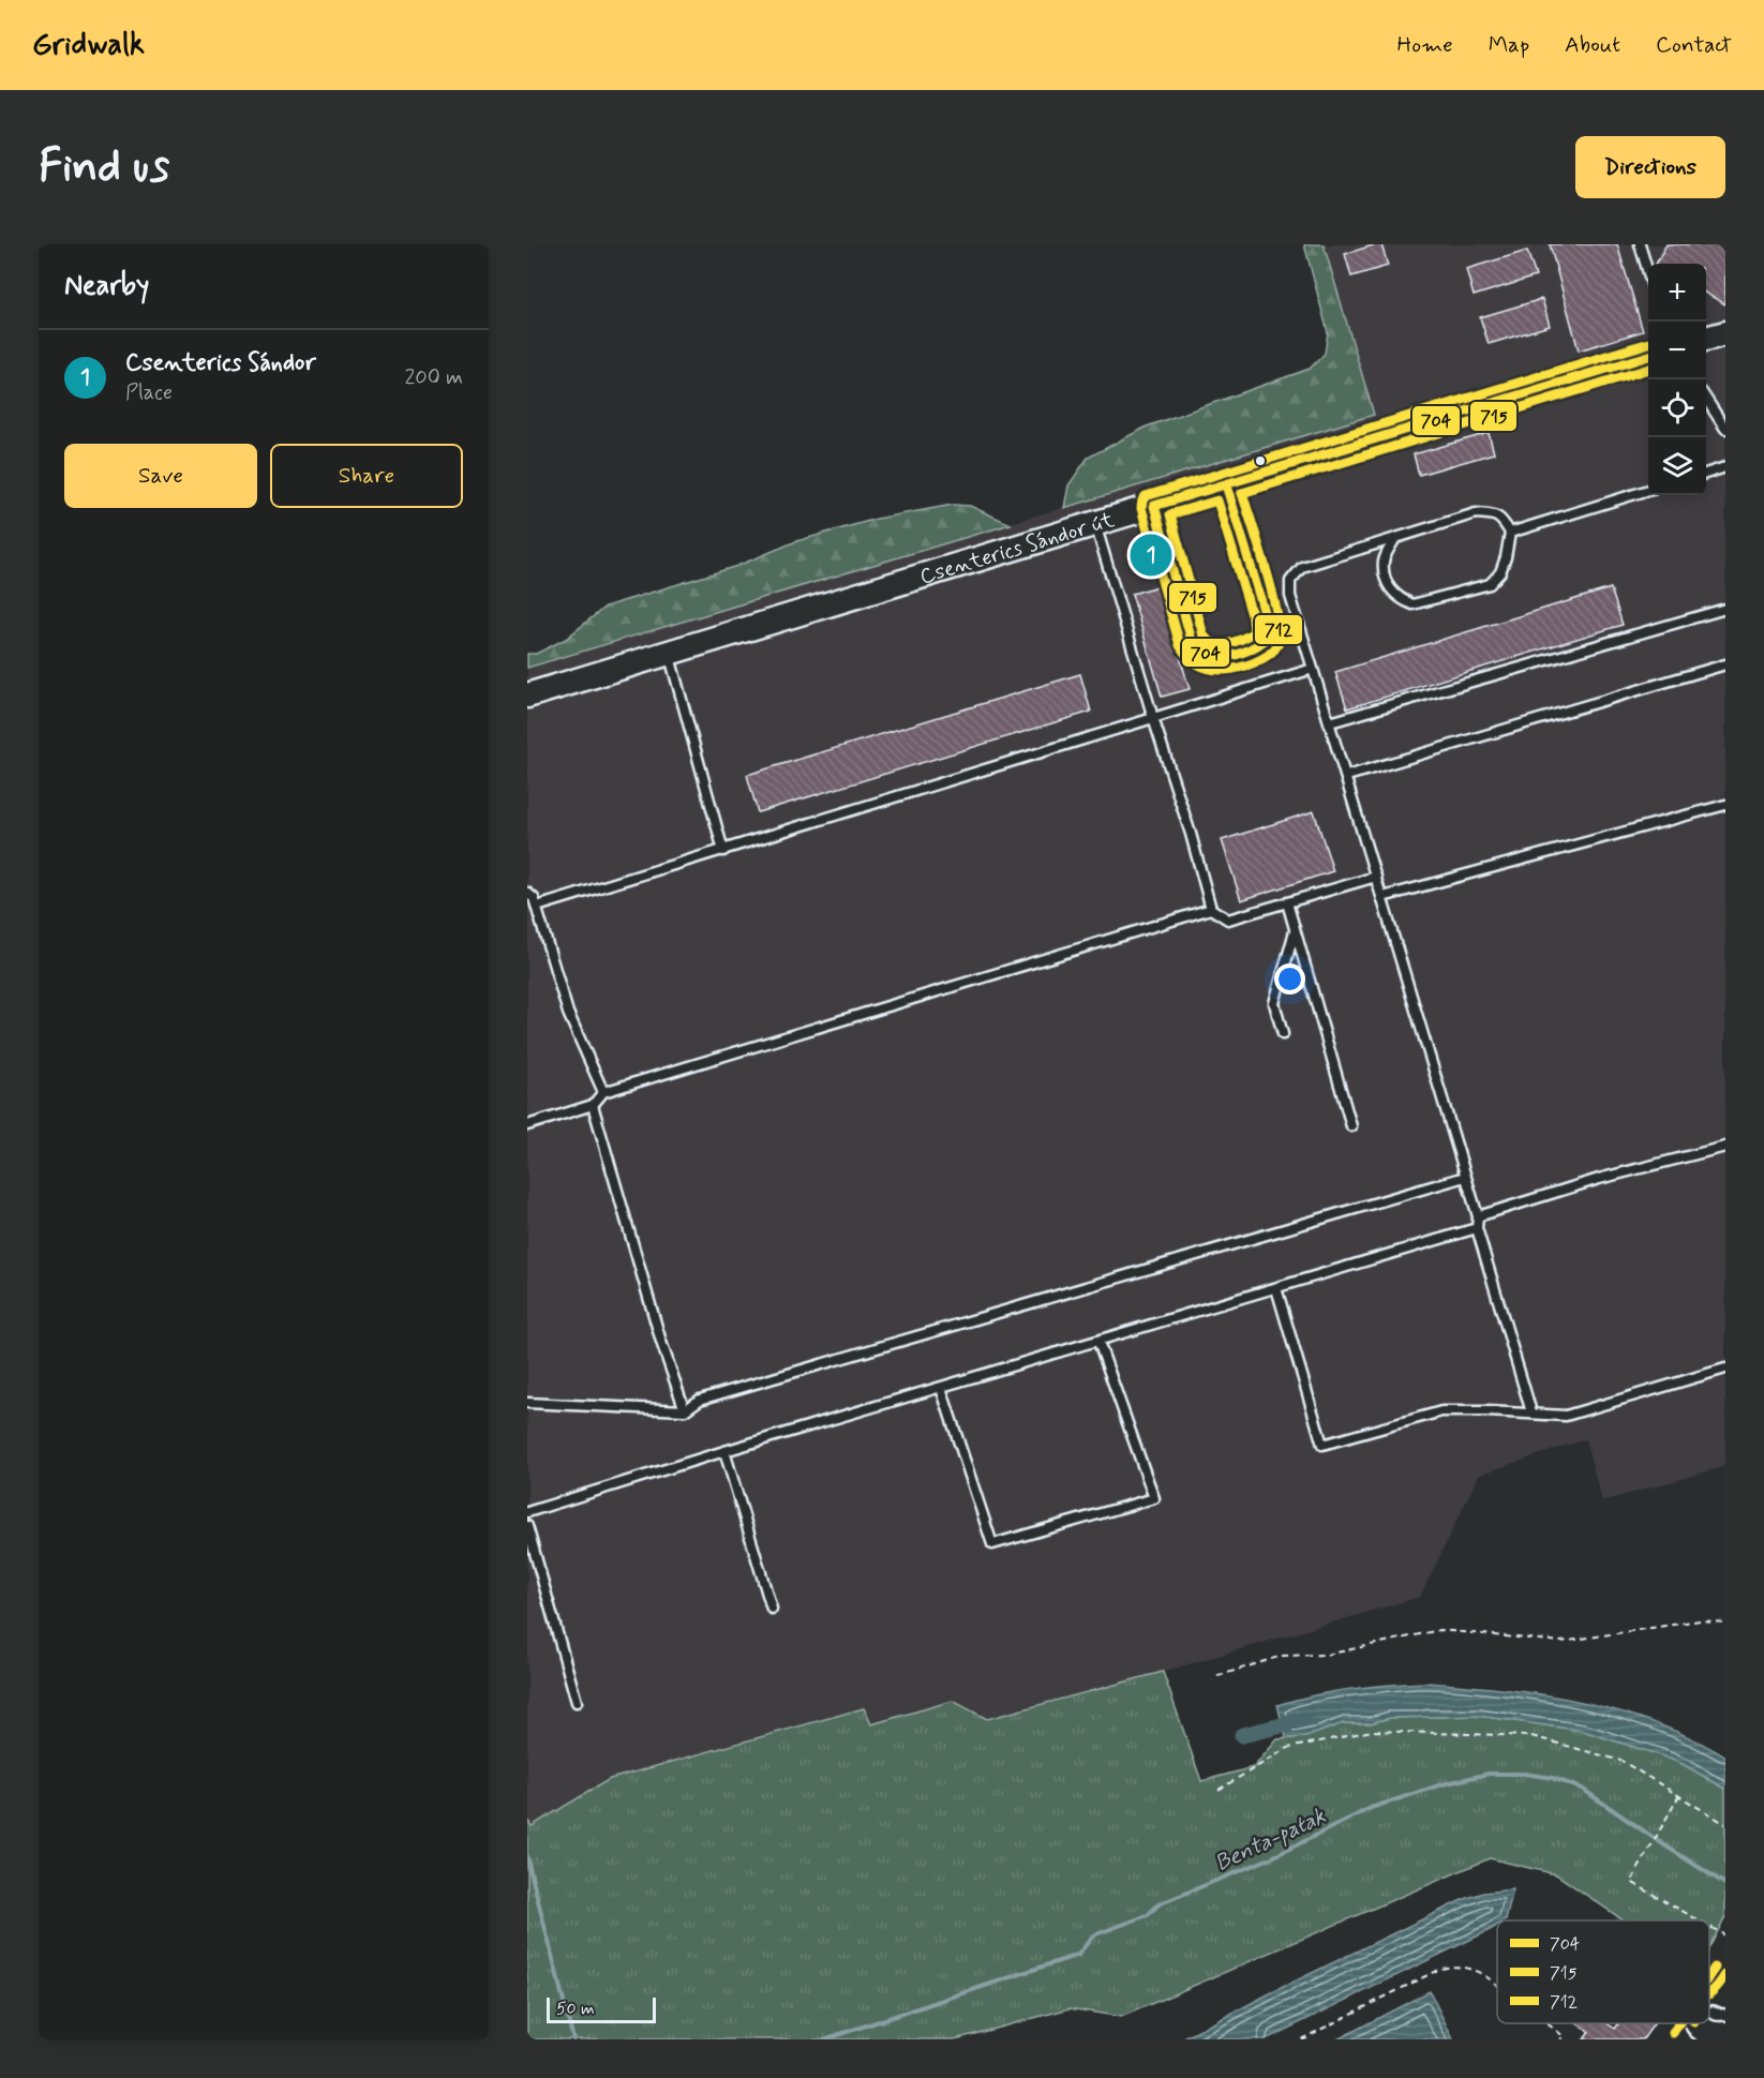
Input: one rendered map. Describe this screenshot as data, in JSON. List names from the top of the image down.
{
  "streets": {
    "street": ["Csenterics Sándor út"]
  },
  "water": ["Benta-patak"],
  "lines": ["transit line 712", "transit line 704", "transit line 715"],
  "legend": ["704", "715", "712"],
  "scale_bar": "50 m",
  "page": {
    "header": "Gridwalk",
    "nav": [
      "Home",
      "Map",
      "About",
      "Contact"
    ],
    "buttons": [
      "Directions",
      ["Save", "Share"]
    ],
    "title": "Find us",
    "heading": "Nearby",
    "map_buttons": ["+", "−"],
    "list": [
      {
        "mark": "1",
        "name": "Csenterics Sándor",
        "note": "Place",
        "value": "200 m"
      }
    ],
    "pins": "1",
    "scale": "50 m"
  }
}
